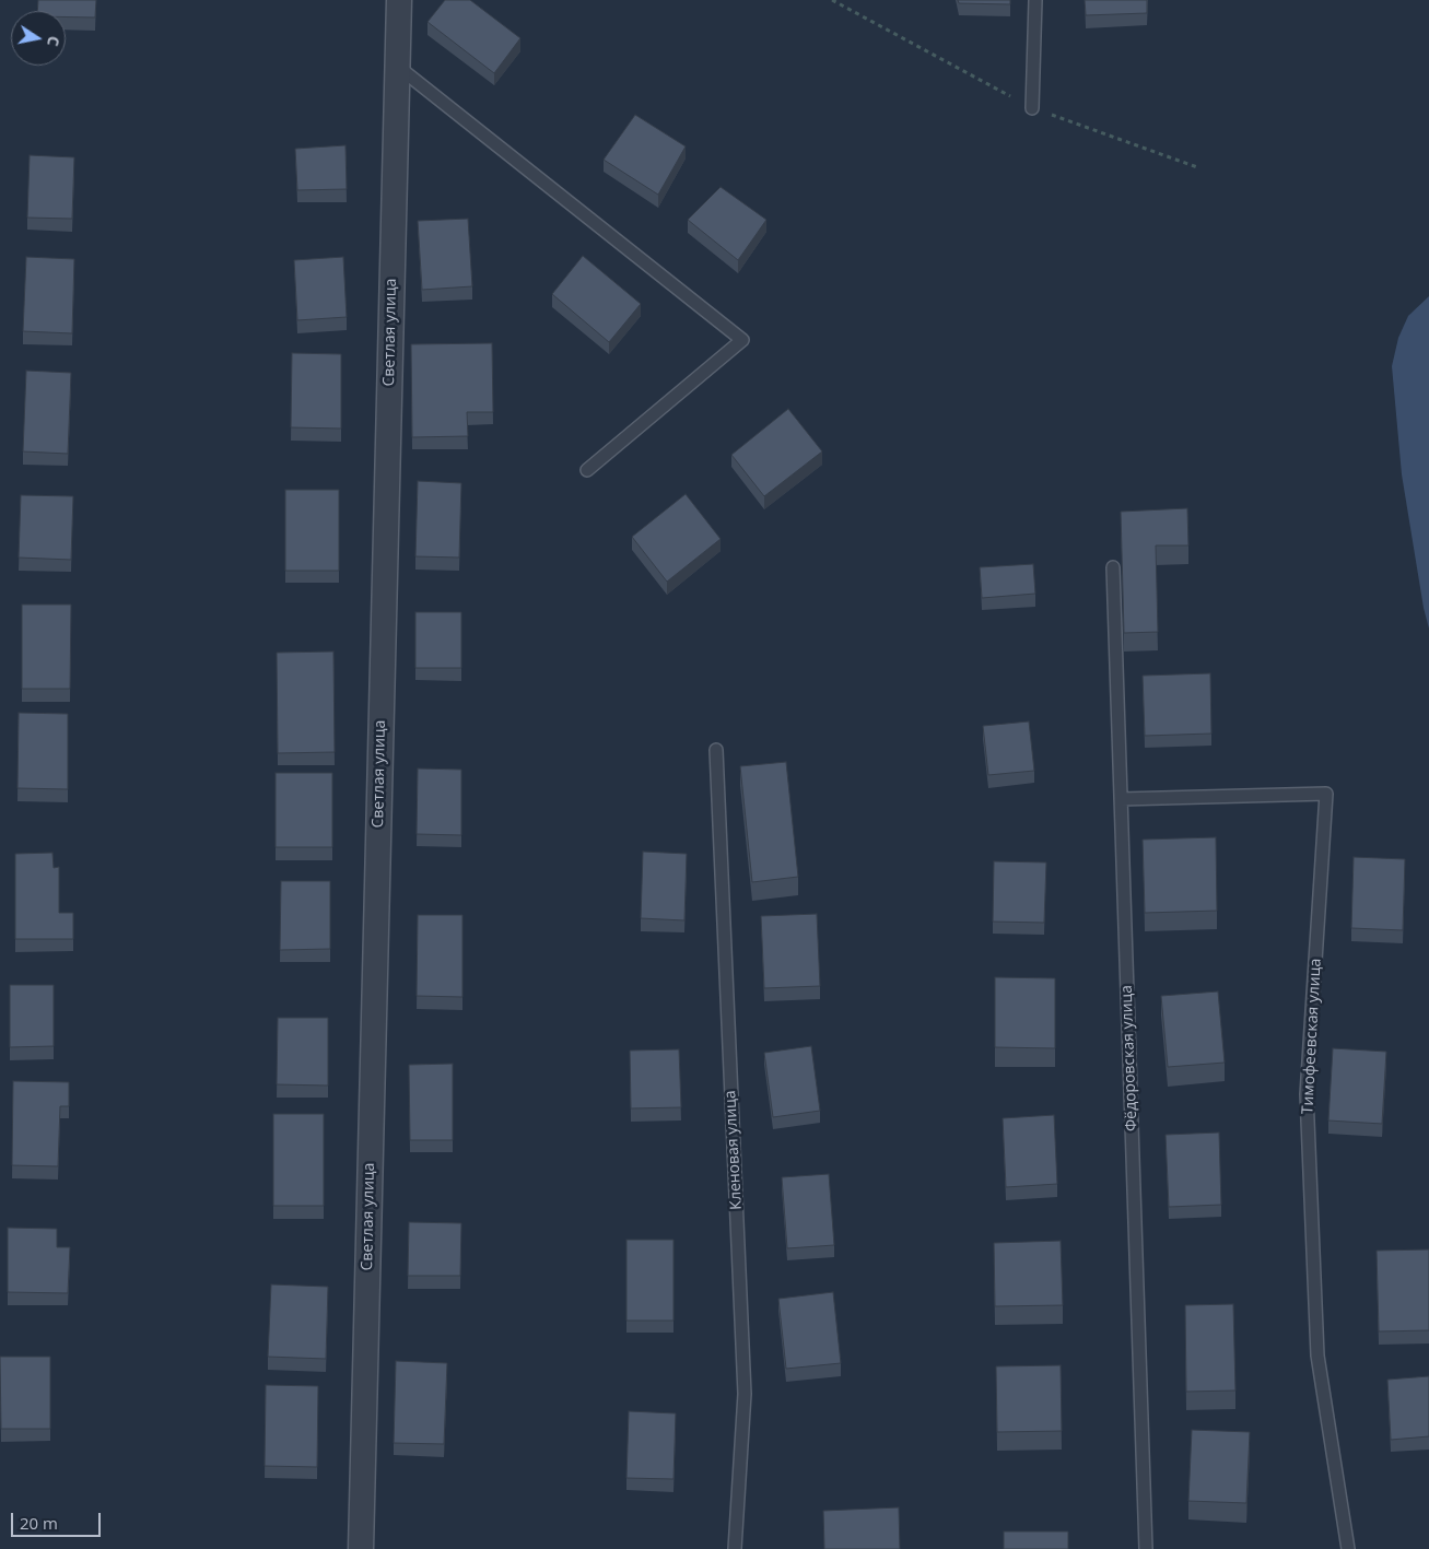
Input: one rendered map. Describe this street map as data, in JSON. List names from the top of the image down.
{
  "streets": {
    "street": ["Светлая улица"],
    "lane": ["Тимофеевская улица", "Фёдоровская улица", "Кленовая улица"]
  },
  "crossings": [
    ["Тимофеевская улица", "Фёдоровская улица"]
  ],
  "scale_bar": "20 m",
  "north": "right"
}
